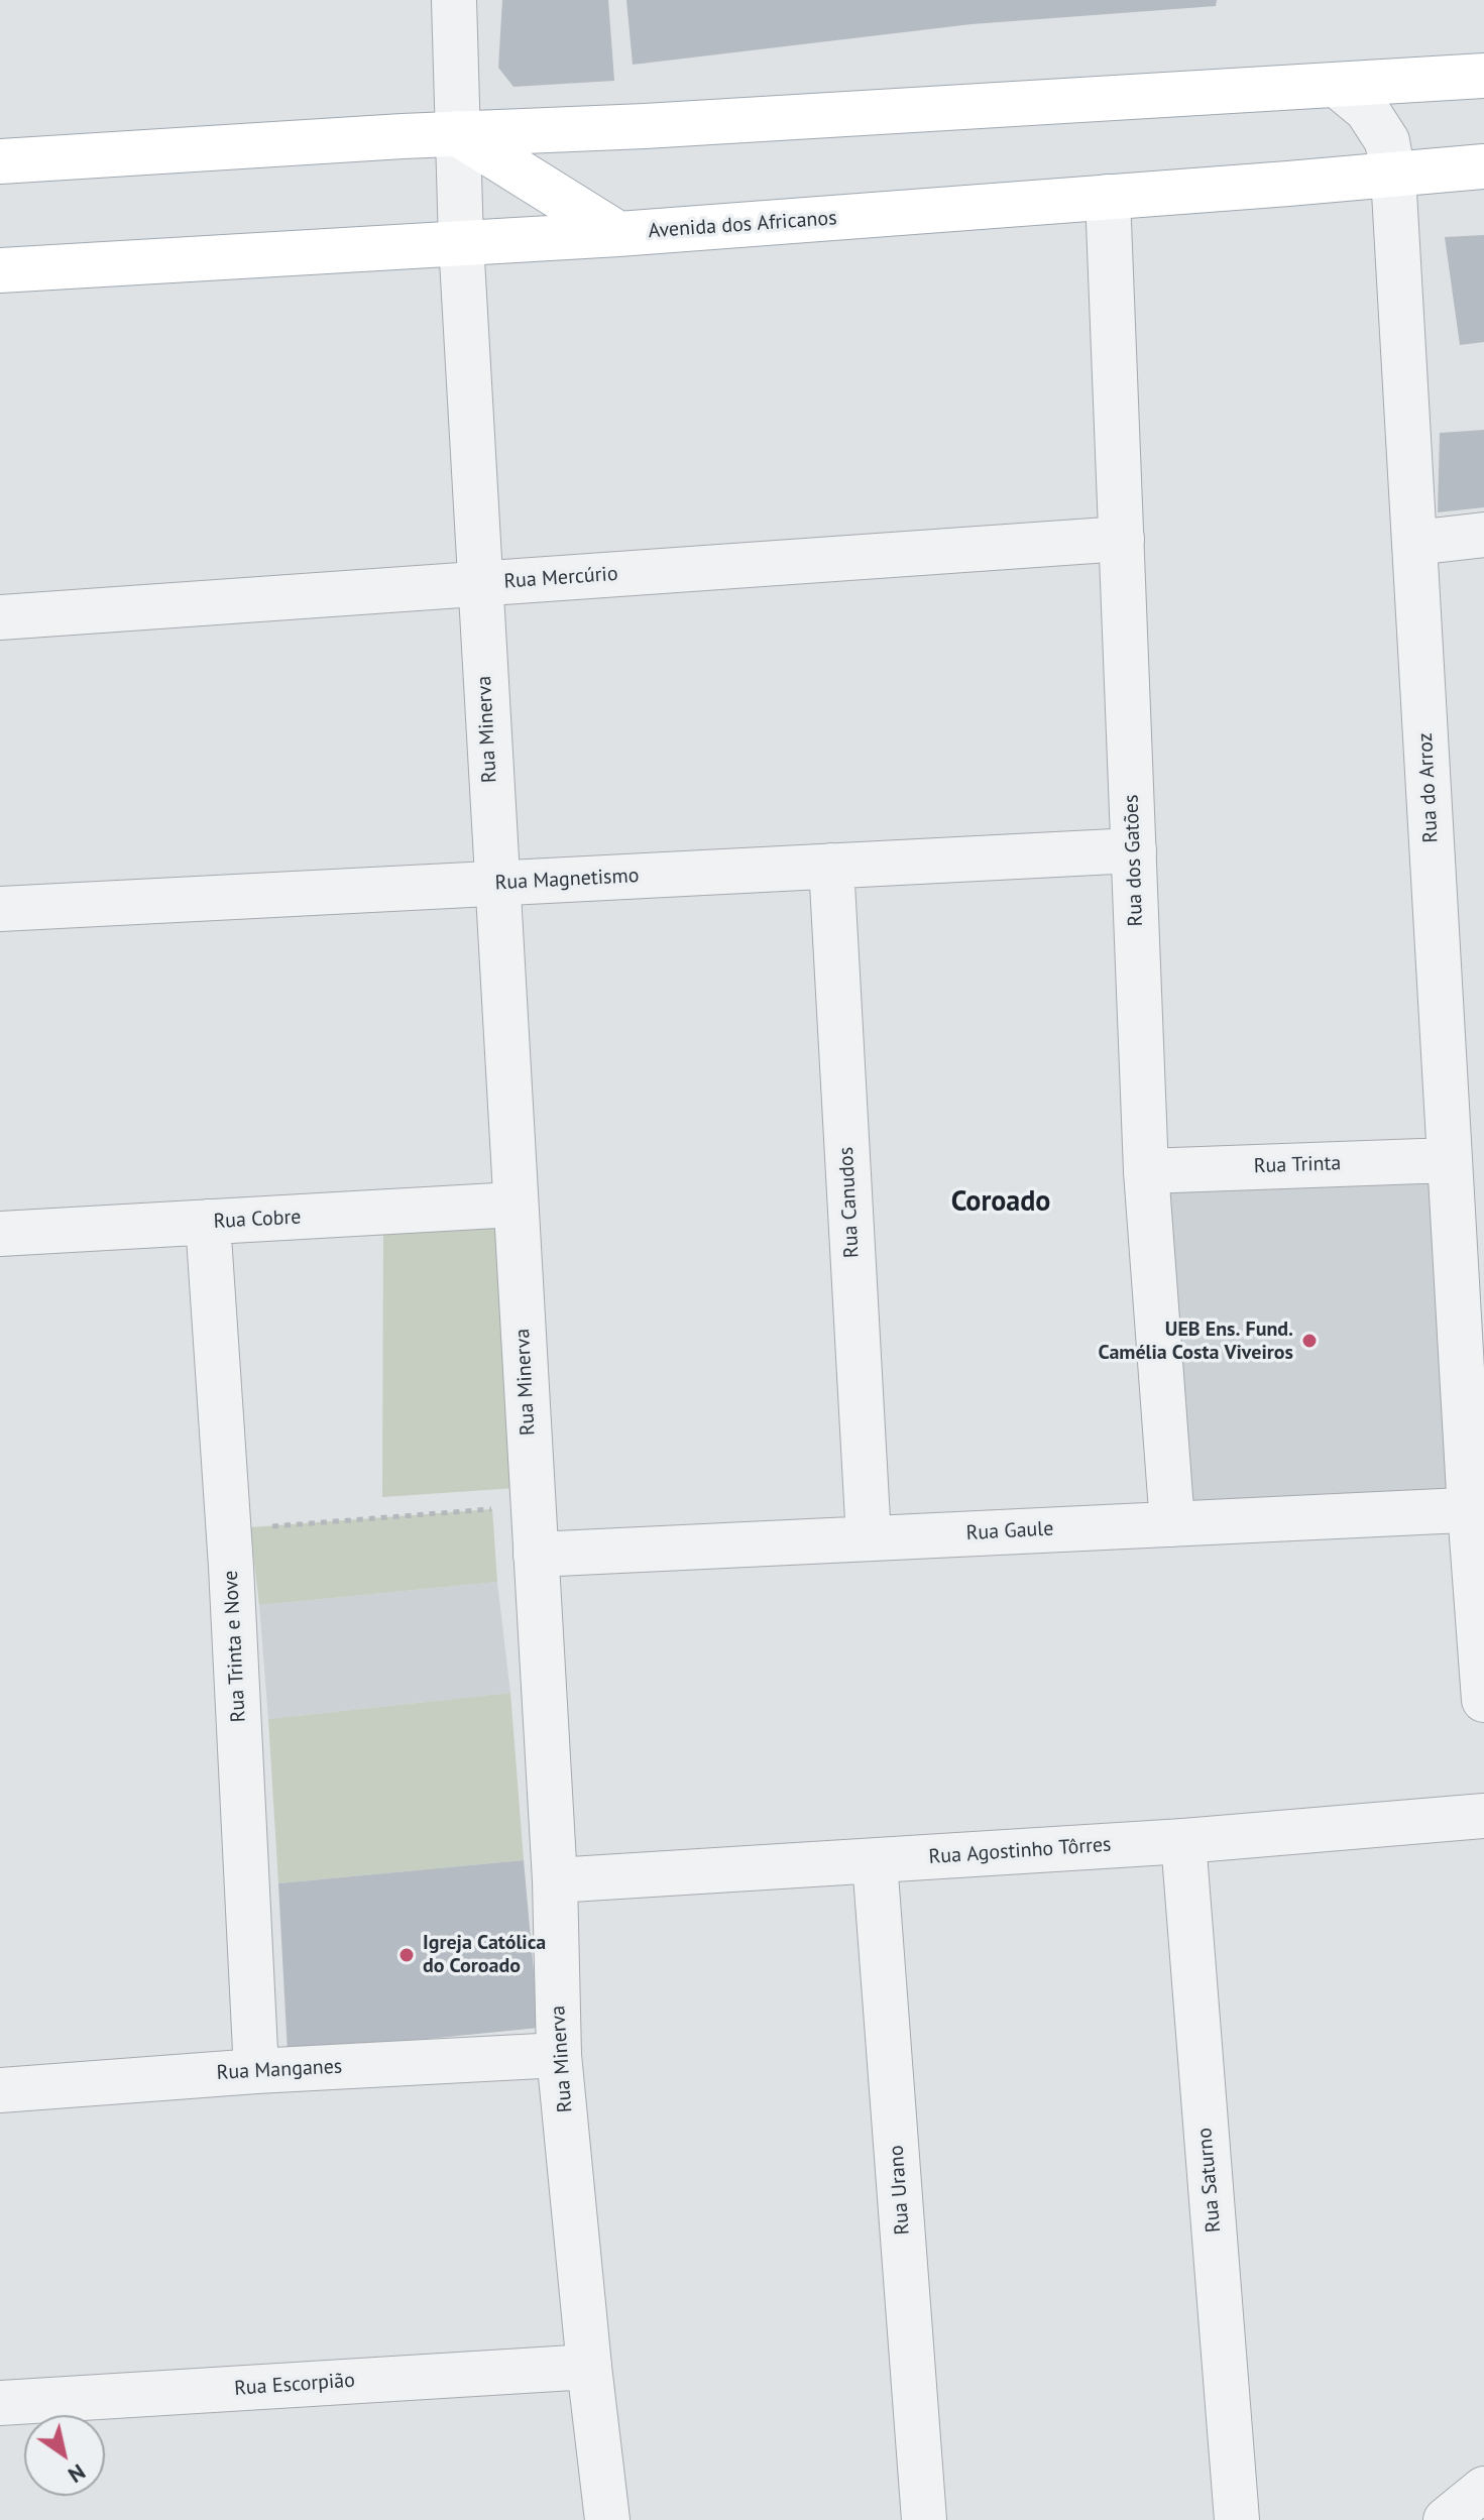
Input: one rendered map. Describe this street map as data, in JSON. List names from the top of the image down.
{
  "streets": {
    "main road": ["Avenida dos Africanos"],
    "street": [
      "Rua Mercúrio",
      "Rua Minerva",
      "Rua do Arroz",
      "Rua dos Gatões",
      "Rua Magnetismo",
      "Rua Trinta",
      "Rua Canudos",
      "Rua Cobre",
      "Rua Gaule",
      "Rua Trinta e Nove",
      "Rua Agostinho Tôrres",
      "Rua Manganes",
      "Rua Saturno",
      "Rua Urano",
      "Rua Escorpião"
    ]
  },
  "crossings": [
    ["Avenida dos Africanos", "Rua Minerva"],
    ["Avenida dos Africanos", "Rua do Arroz"],
    ["Avenida dos Africanos", "Rua dos Gatões"],
    ["Rua Mercúrio", "Rua Minerva"],
    ["Rua Mercúrio", "Rua dos Gatões"],
    ["Rua Minerva", "Rua Magnetismo"],
    ["Rua Minerva", "Rua Cobre"],
    ["Rua Minerva", "Rua Gaule"],
    ["Rua Minerva", "Rua Agostinho Tôrres"],
    ["Rua Minerva", "Rua Manganes"],
    ["Rua Minerva", "Rua Escorpião"],
    ["Rua do Arroz", "Rua Trinta"],
    ["Rua do Arroz", "Rua Gaule"],
    ["Rua dos Gatões", "Rua Magnetismo"],
    ["Rua dos Gatões", "Rua Trinta"],
    ["Rua dos Gatões", "Rua Gaule"],
    ["Rua Magnetismo", "Rua Canudos"],
    ["Rua Canudos", "Rua Gaule"],
    ["Rua Cobre", "Rua Trinta e Nove"],
    ["Rua Trinta e Nove", "Rua Manganes"],
    ["Rua Agostinho Tôrres", "Rua Saturno"],
    ["Rua Agostinho Tôrres", "Rua Urano"]
  ],
  "districts": ["Coroado"],
  "places": ["UEB Ens. Fund. Camélia Costa Viveiros", "Igreja Católica do Coroado"],
  "north": "bottom right"
}
